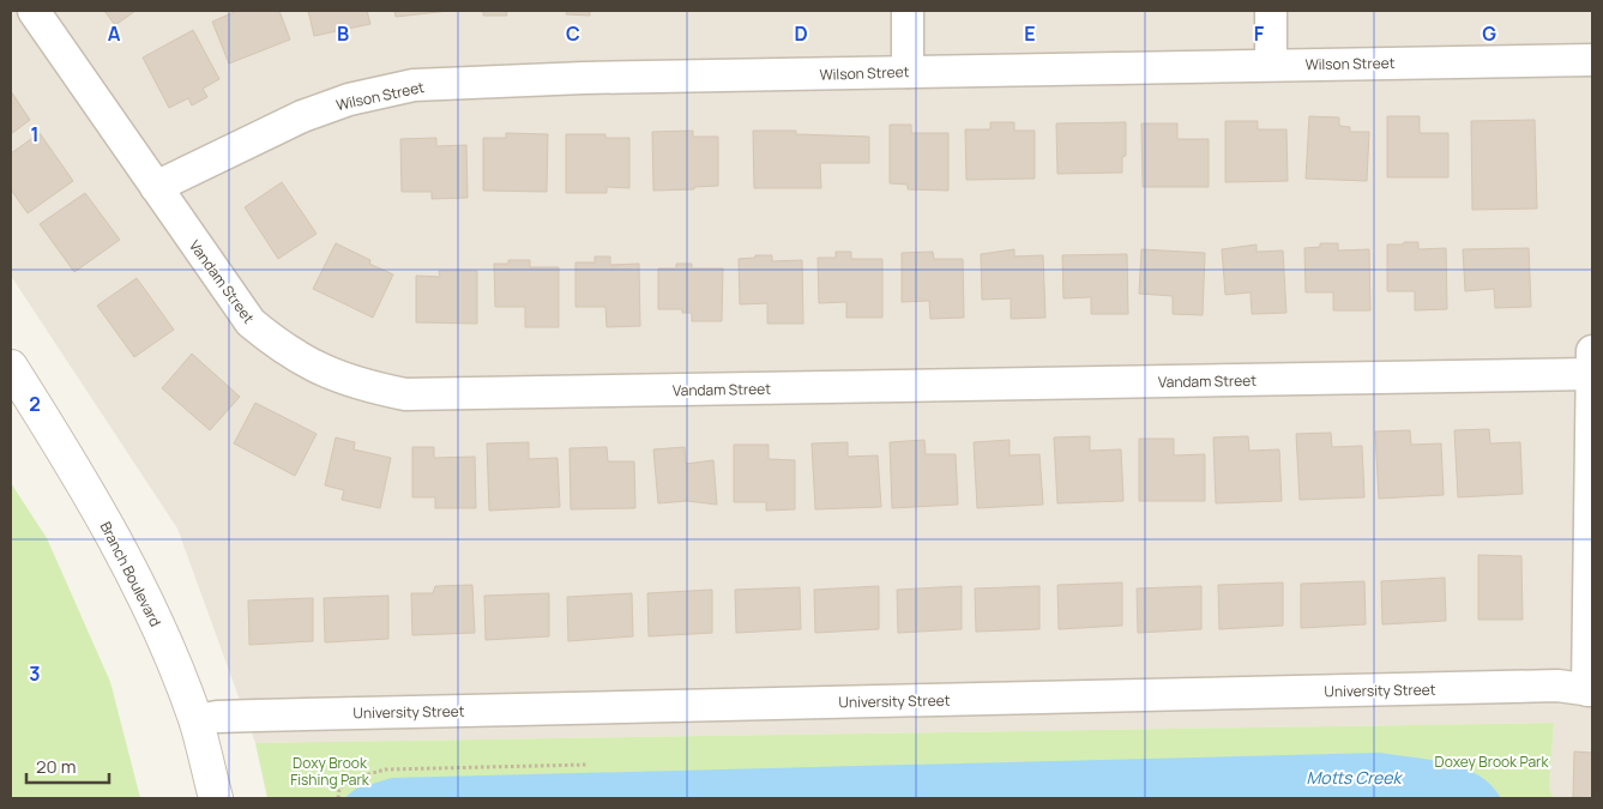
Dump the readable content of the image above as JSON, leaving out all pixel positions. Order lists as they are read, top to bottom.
{
  "streets": {
    "street": [
      "Wilson Street",
      "Vandam Street",
      "Branch Boulevard",
      "University Street"
    ]
  },
  "crossings": [
    ["Wilson Street", "Vandam Street"],
    ["Branch Boulevard", "University Street"]
  ],
  "water": ["Motts Creek"],
  "parks": ["Doxey Brook Park", "Doxy Brook Fishing Park"],
  "scale_bar": "20 m",
  "grid": {
    "columns": [
      "A",
      "B",
      "C",
      "D",
      "E",
      "F",
      "G"
    ],
    "rows": ["1", "2", "3"]
  }
}
